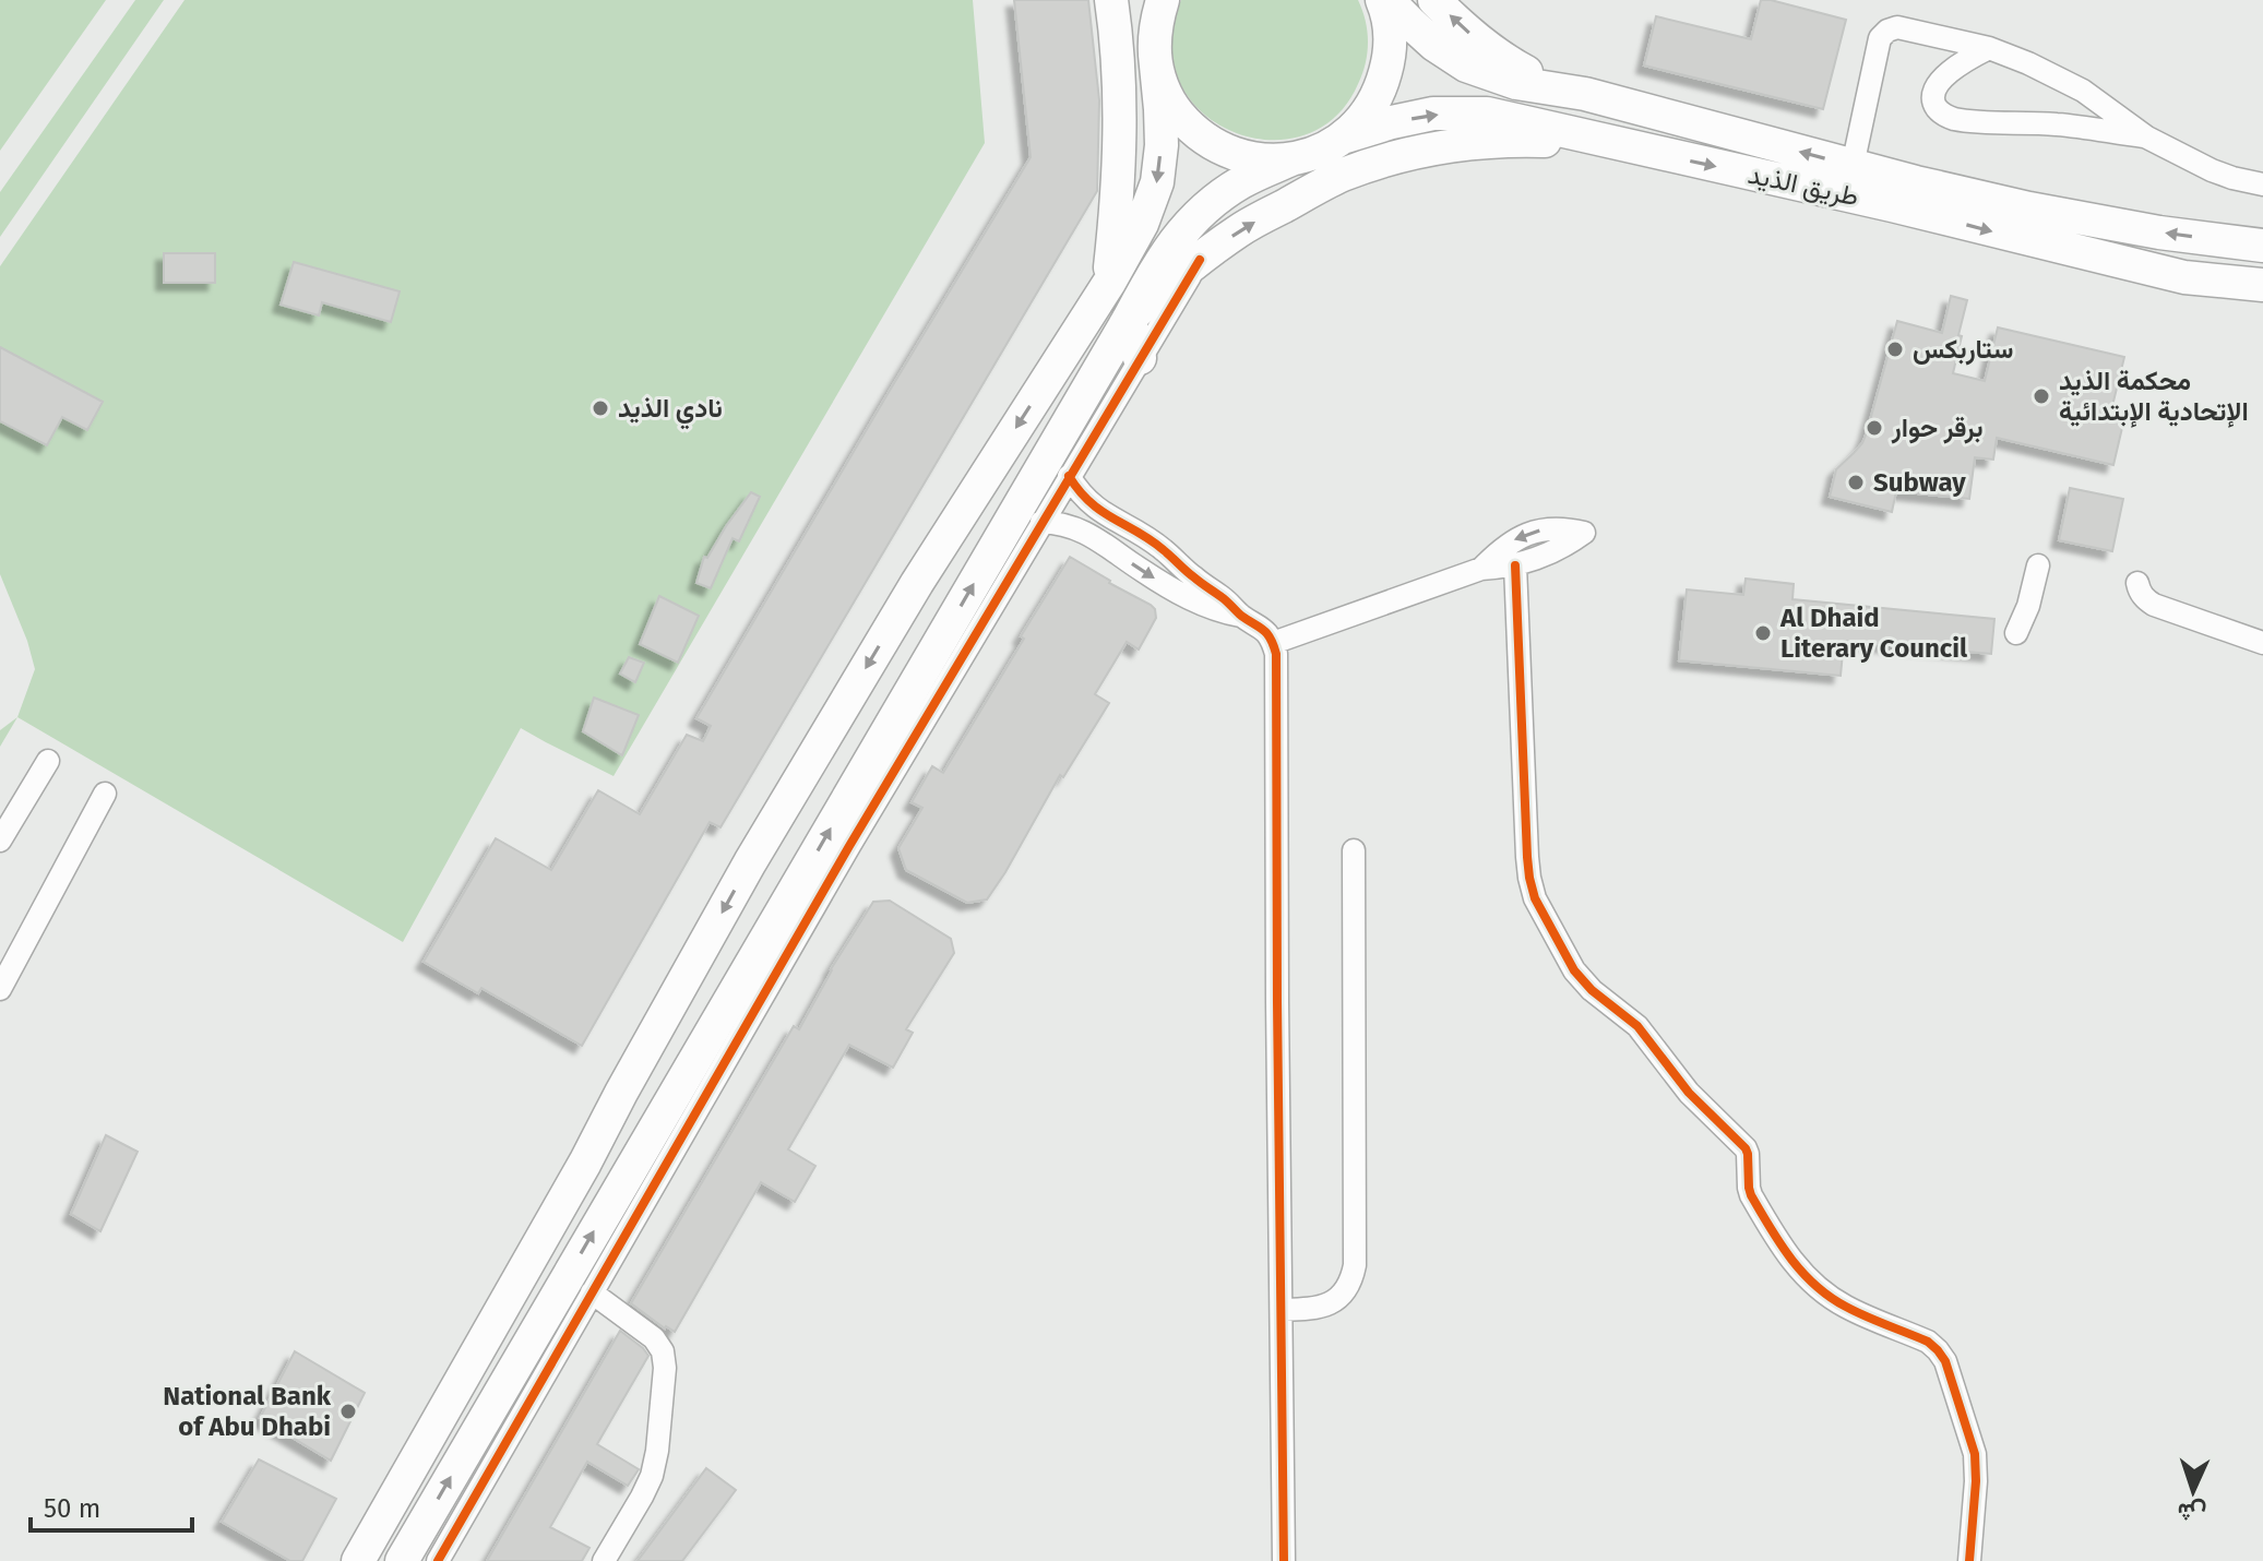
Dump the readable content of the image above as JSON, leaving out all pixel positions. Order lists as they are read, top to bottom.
{
  "streets": {
    "highway": ["طريق الذيد"]
  },
  "places": [
    "ستاربكس",
    "محكمة الذيد الإتحادية الإبتدائية",
    "نادي الذيد",
    "برقر حوار",
    "Subway",
    "Al Dhaid Literary Council",
    "National Bank of Abu Dhabi"
  ],
  "scale_bar": "50 m",
  "north": "bottom"
}
